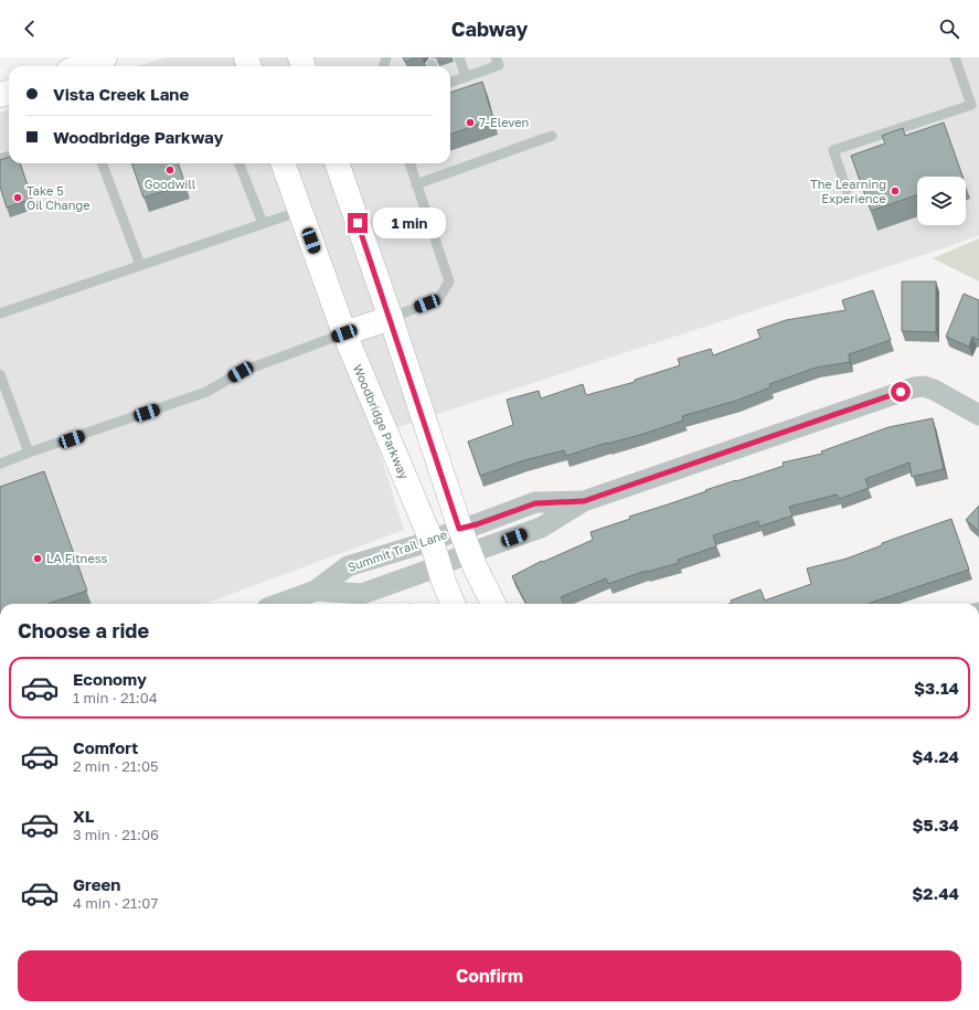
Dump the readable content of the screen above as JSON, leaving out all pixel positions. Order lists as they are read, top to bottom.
{
  "streets": {
    "main road": ["Woodbridge Parkway"],
    "street": ["Summit Trail Lane"]
  },
  "crossings": [
    ["Woodbridge Parkway", "Summit Trail Lane"]
  ],
  "places": [
    "7-Eleven",
    "Goodwill",
    "The Learning Experience",
    "Take 5 Oil Change",
    "LA Fitness"
  ],
  "page": {
    "header": "Cabway",
    "banner": ["Vista Creek Lane", "Woodbridge Parkway"],
    "bubble": "1 min",
    "heading": "Choose a ride",
    "list": [
      {
        "name": "Economy",
        "note": "1 min · 21:04",
        "value": "$3.14"
      },
      {
        "name": "Comfort",
        "note": "2 min · 21:05",
        "value": "$4.24"
      },
      {
        "name": "XL",
        "note": "3 min · 21:06",
        "value": "$5.34"
      },
      {
        "name": "Green",
        "note": "4 min · 21:07",
        "value": "$2.44"
      }
    ],
    "buttons": "Confirm"
  }
}
